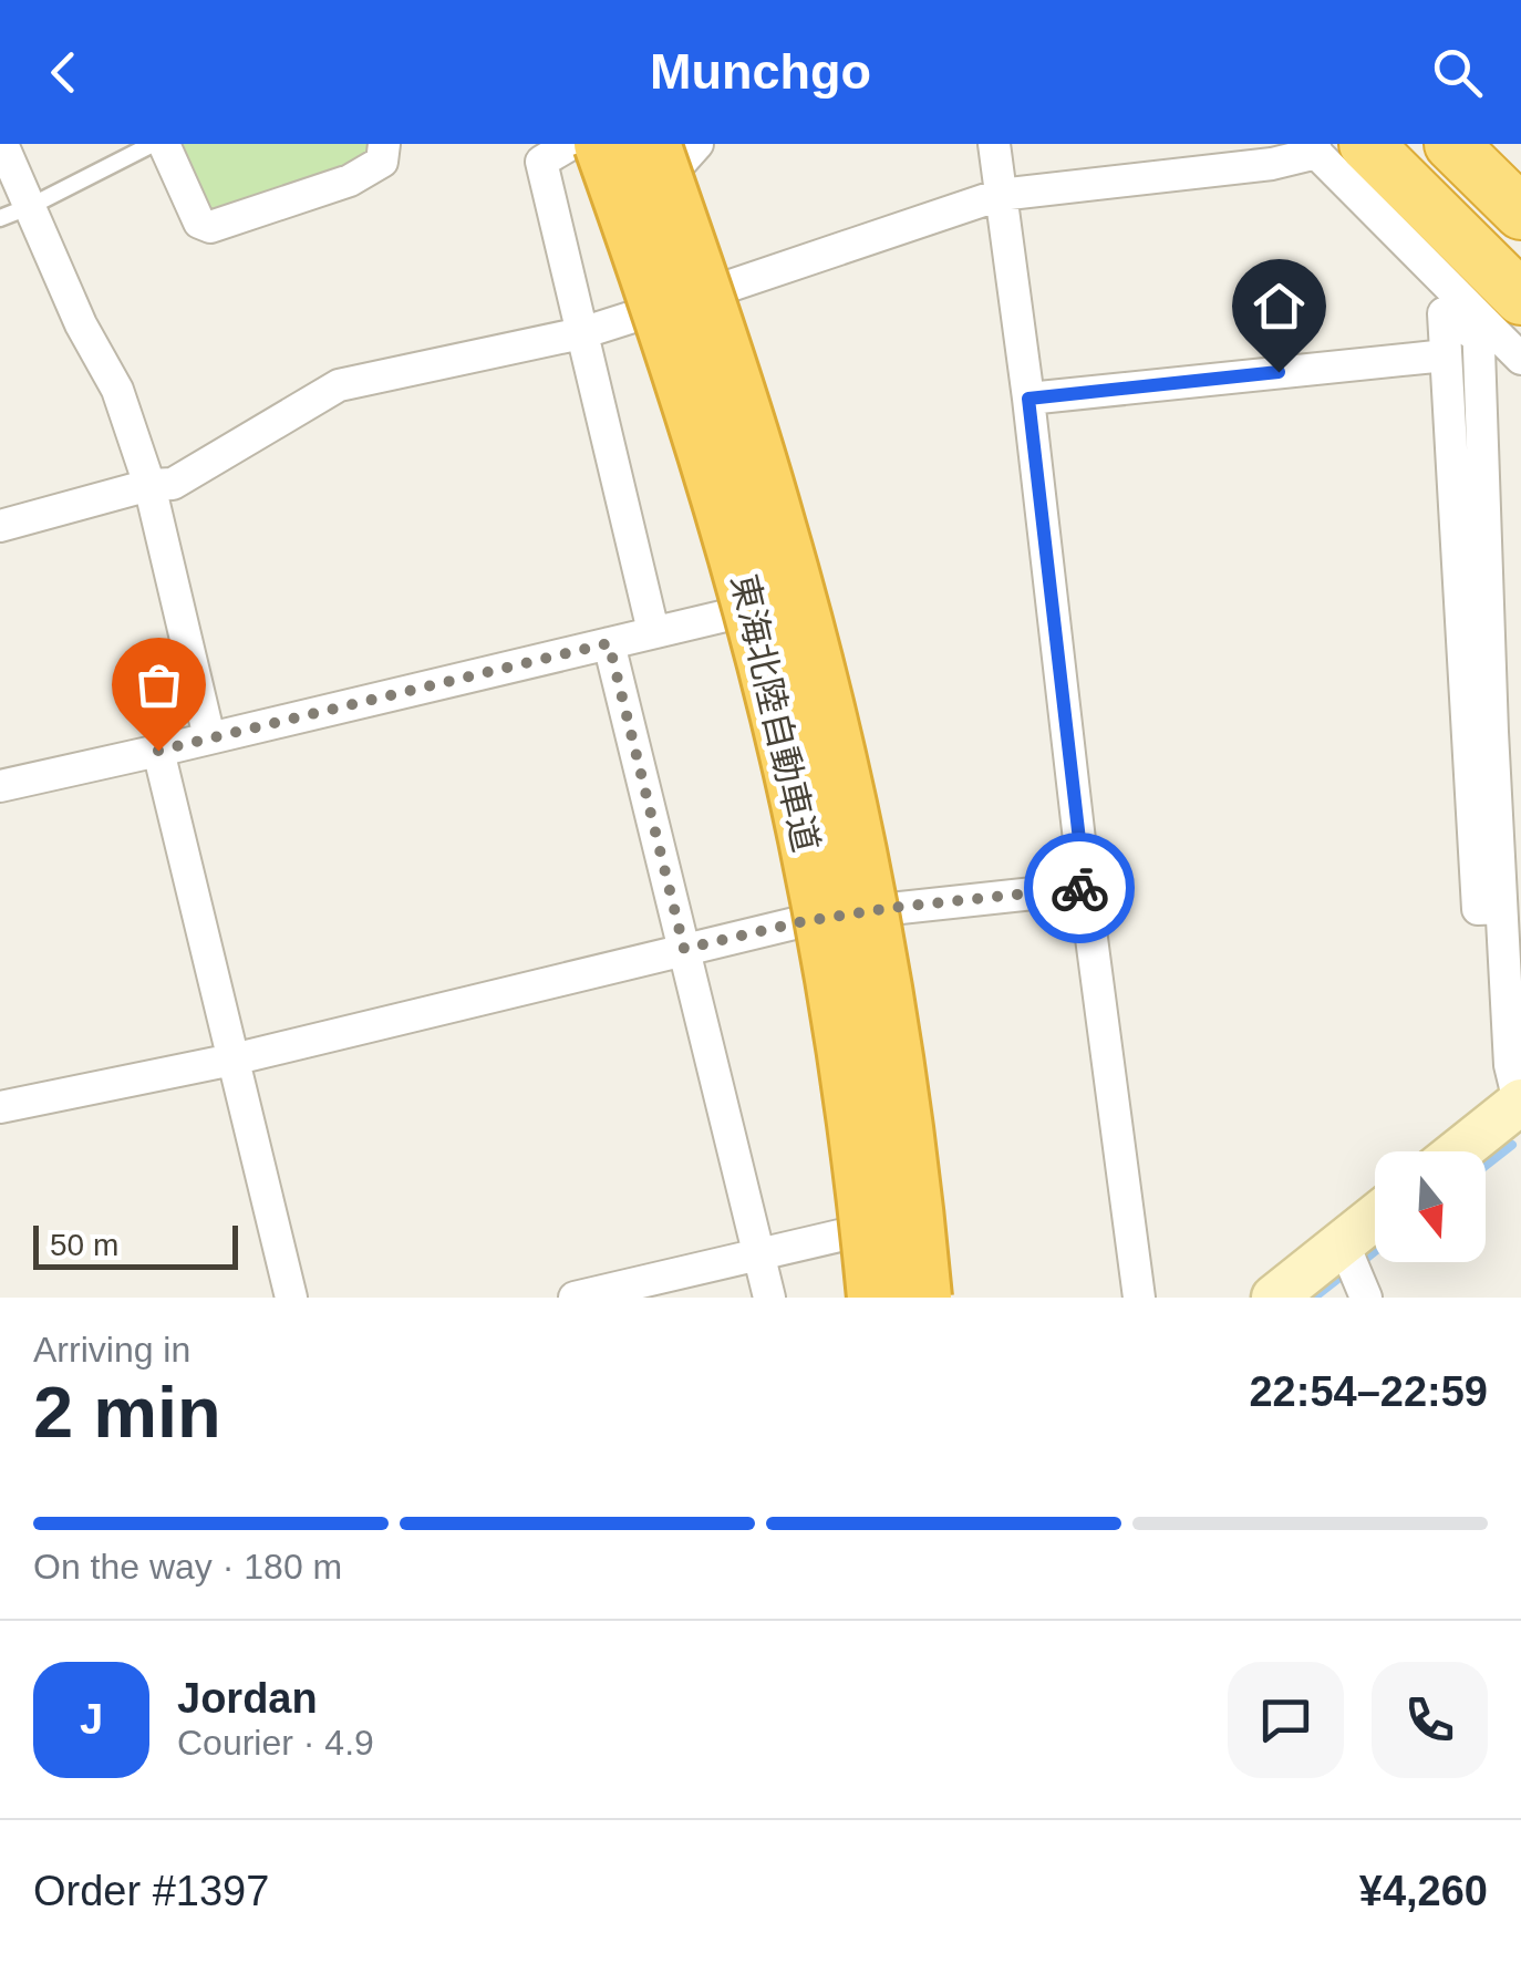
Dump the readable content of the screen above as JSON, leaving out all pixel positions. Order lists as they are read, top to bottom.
{
  "streets": {
    "highway": ["東海北陸自動車道"]
  },
  "scale_bar": "50 m",
  "north": "bottom",
  "page": {
    "header": "Munchgo",
    "scale": "50 m",
    "heading": ["2 min", "Arriving in", "22:54–22:59"],
    "panel": [
      "Jordan",
      "Courier · 4.9",
      "Order #1397",
      "¥4,260"
    ],
    "bar": "On the way · 180 m",
    "round": "J"
  }
}
